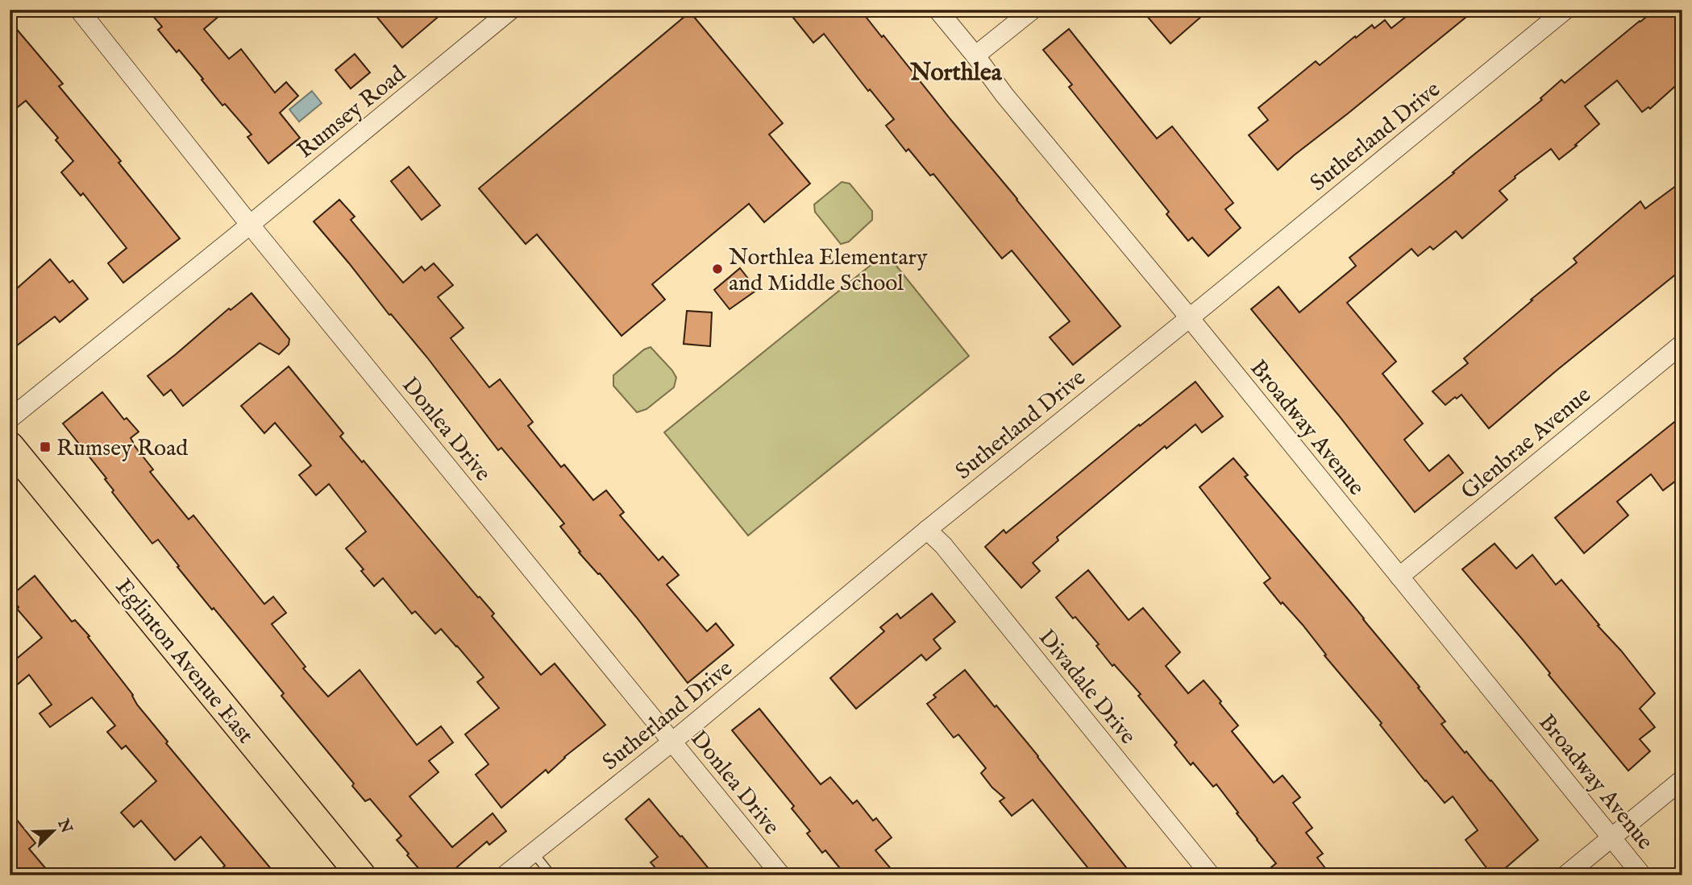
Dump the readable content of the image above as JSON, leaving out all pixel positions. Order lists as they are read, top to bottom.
{
  "streets": {
    "main road": ["Eglinton Avenue East"],
    "street": [
      "Rumsey Road",
      "Sutherland Drive",
      "Broadway Avenue",
      "Donlea Drive",
      "Glenbrae Avenue",
      "Divadale Drive"
    ]
  },
  "crossings": [
    ["Rumsey Road", "Donlea Drive"],
    ["Sutherland Drive", "Broadway Avenue"],
    ["Sutherland Drive", "Donlea Drive"],
    ["Sutherland Drive", "Divadale Drive"],
    ["Broadway Avenue", "Glenbrae Avenue"]
  ],
  "districts": ["Northlea"],
  "places": {
    "other": ["Northlea Elementary and Middle School"],
    "transit": ["Rumsey Road"]
  },
  "north": "top right"
}
